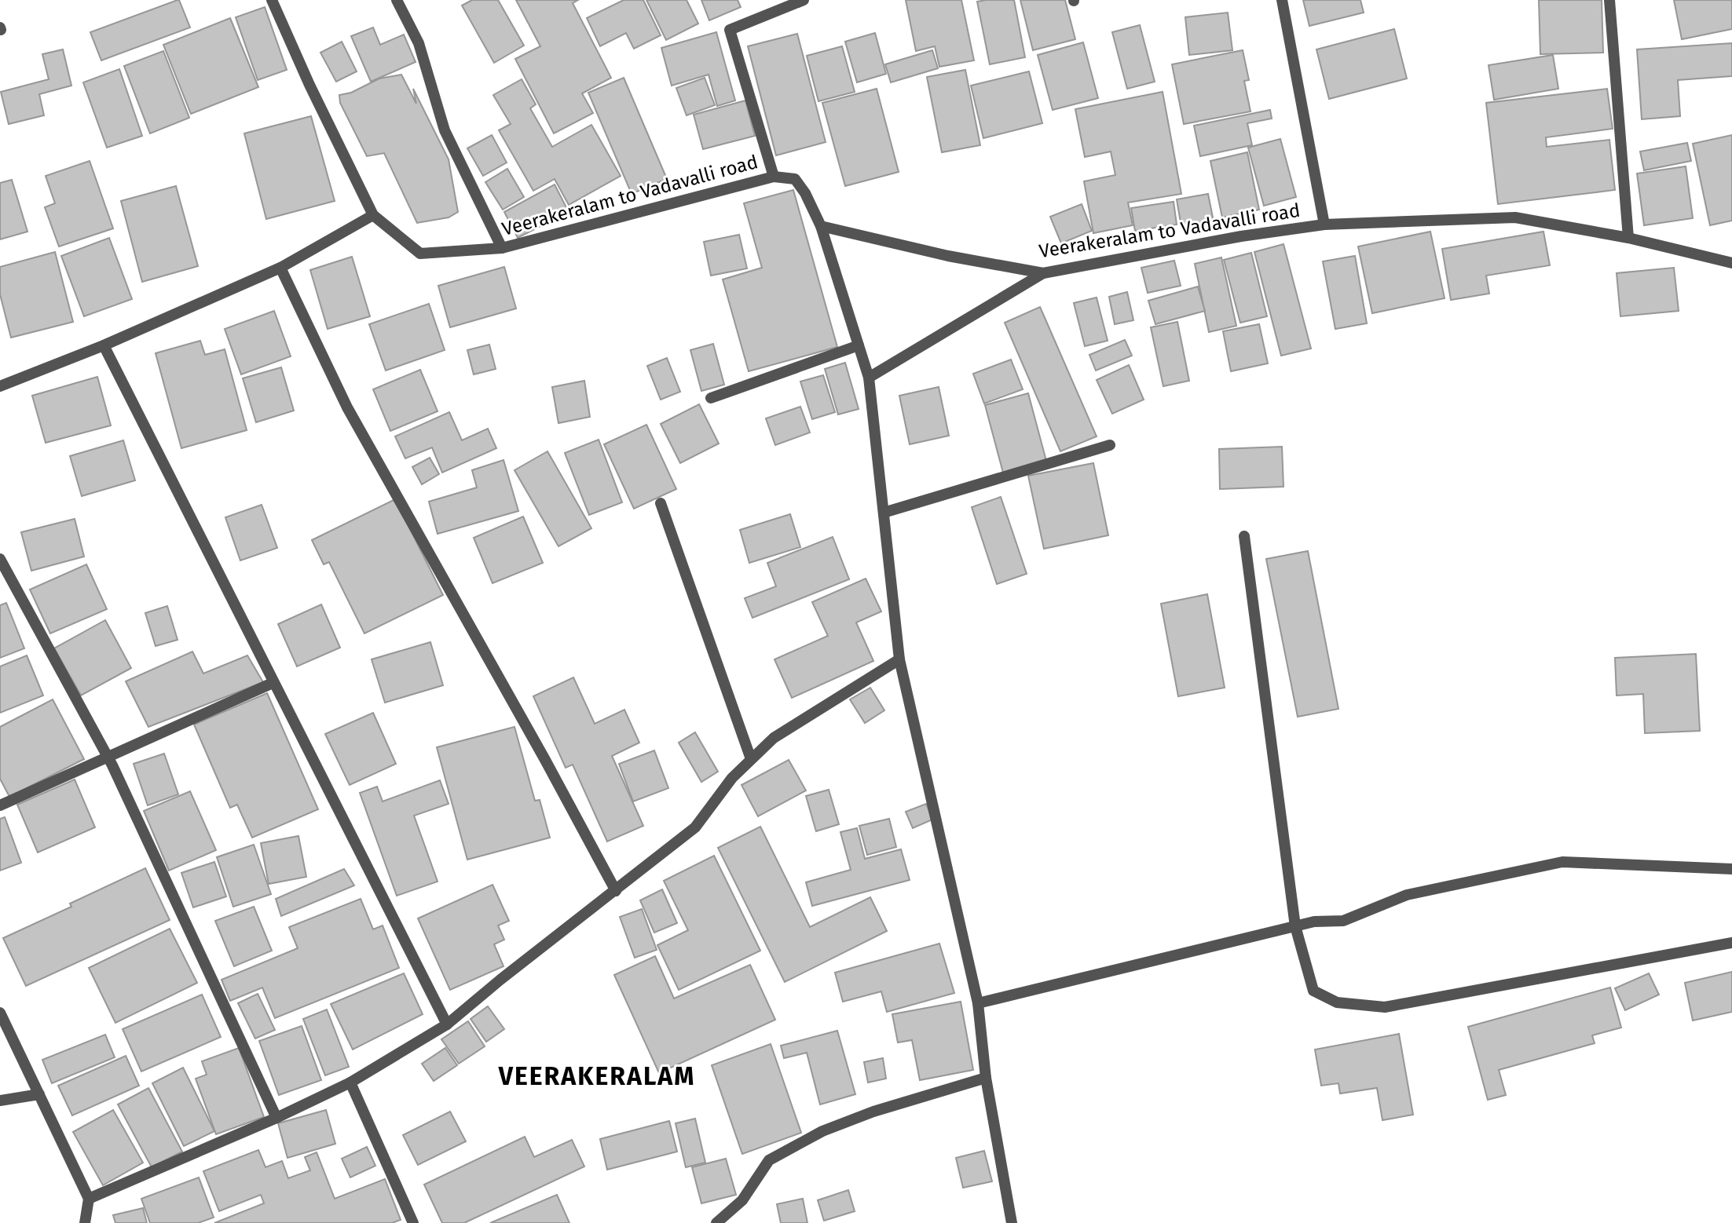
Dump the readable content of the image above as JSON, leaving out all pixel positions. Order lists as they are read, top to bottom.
{
  "streets": {
    "street": ["Veerakeralam to Vadavalli road"]
  },
  "districts": ["VEERAKERALAM"]
}
